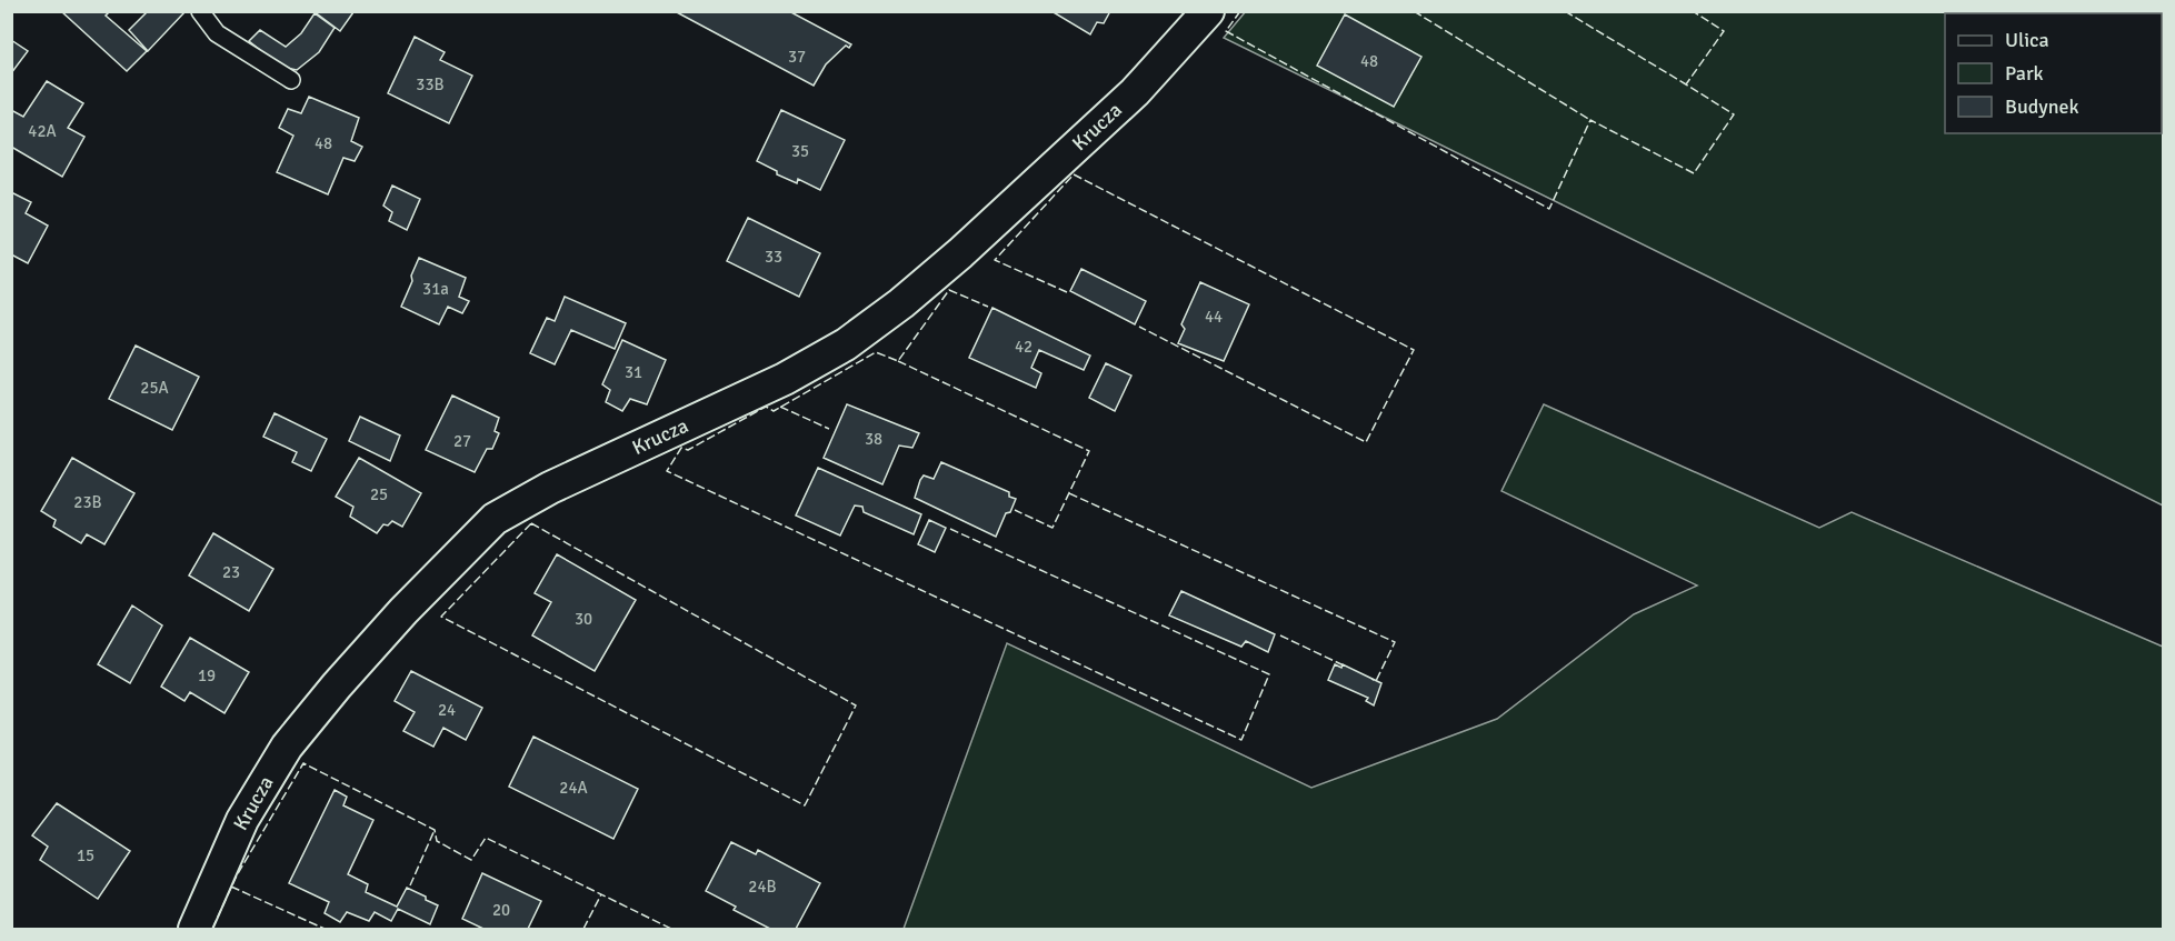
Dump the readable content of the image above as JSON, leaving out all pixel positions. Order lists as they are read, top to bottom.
{
  "streets": {
    "street": ["Krucza"]
  },
  "house_numbers": [
    "37",
    "48",
    "33B",
    "42A",
    "48",
    "35",
    "33",
    "31a",
    "44",
    "42",
    "31",
    "25A",
    "38",
    "27",
    "25",
    "23B",
    "23",
    "30",
    "19",
    "24",
    "24A",
    "15",
    "24B",
    "20"
  ],
  "legend": ["Ulica", "Park", "Budynek"]
}
